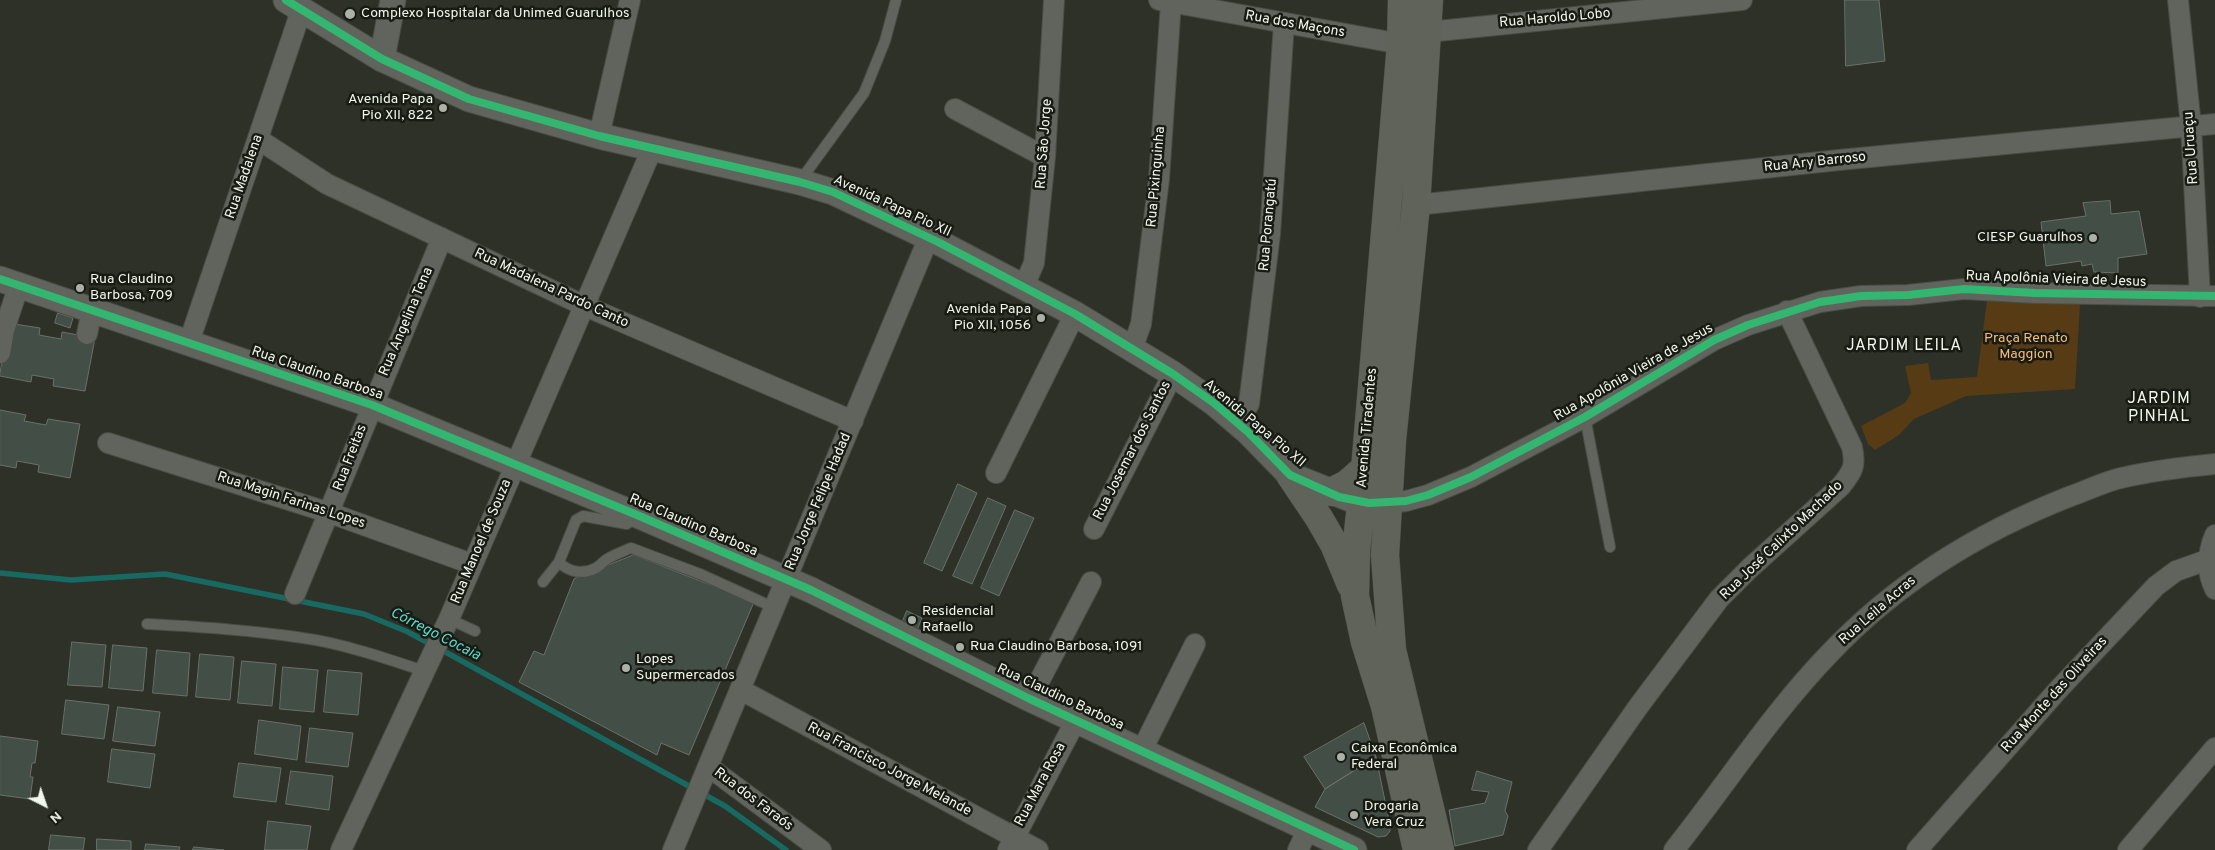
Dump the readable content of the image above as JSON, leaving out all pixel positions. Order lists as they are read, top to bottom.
{
  "streets": {
    "main road": ["Avenida Tiradentes"],
    "street": [
      "Rua Haroldo Lobo",
      "Rua dos Maçons",
      "Rua São Jorge",
      "Rua Uruaçu",
      "Rua Ary Barroso",
      "Rua Madalena",
      "Rua Pixinguinha",
      "Avenida Papa Pio XII",
      "Rua Porangatú",
      "Rua Apolônia Vieira de Jesus",
      "Rua Madalena Pardo Canto",
      "Rua Angelina Tena",
      "Rua Claudino Barbosa",
      "Rua Josemar dos Santos",
      "Rua Freitas",
      "Rua Magin Farinas Lopes",
      "Rua Jorge Felipe Hadad",
      "Rua José Calixto Machado",
      "Rua Manoel de Souza",
      "Rua Leila Acras",
      "Rua Monte das Oliveiras",
      "Rua Francisco Jorge Melande",
      "Rua Mara Rosa",
      "Rua dos Faraós"
    ]
  },
  "crossings": [
    ["Rua Haroldo Lobo", "Avenida Tiradentes"],
    ["Rua dos Maçons", "Rua Pixinguinha"],
    ["Rua dos Maçons", "Rua Porangatú"],
    ["Rua dos Maçons", "Avenida Tiradentes"],
    ["Rua São Jorge", "Avenida Papa Pio XII"],
    ["Rua Uruaçu", "Rua Ary Barroso"],
    ["Rua Uruaçu", "Rua Apolônia Vieira de Jesus"],
    ["Rua Ary Barroso", "Avenida Tiradentes"],
    ["Rua Madalena", "Avenida Papa Pio XII"],
    ["Rua Madalena", "Rua Madalena Pardo Canto"],
    ["Rua Madalena", "Rua Claudino Barbosa"],
    ["Rua Pixinguinha", "Avenida Papa Pio XII"],
    ["Avenida Papa Pio XII", "Rua Porangatú"],
    ["Avenida Papa Pio XII", "Rua Apolônia Vieira de Jesus"],
    ["Avenida Papa Pio XII", "Avenida Tiradentes"],
    ["Avenida Papa Pio XII", "Rua Josemar dos Santos"],
    ["Avenida Papa Pio XII", "Rua Jorge Felipe Hadad"],
    ["Avenida Papa Pio XII", "Rua Manoel de Souza"],
    ["Rua Apolônia Vieira de Jesus", "Avenida Tiradentes"],
    ["Rua Apolônia Vieira de Jesus", "Rua José Calixto Machado"],
    ["Rua Madalena Pardo Canto", "Rua Angelina Tena"],
    ["Rua Madalena Pardo Canto", "Rua Jorge Felipe Hadad"],
    ["Rua Madalena Pardo Canto", "Rua Manoel de Souza"],
    ["Rua Angelina Tena", "Rua Claudino Barbosa"],
    ["Rua Angelina Tena", "Rua Freitas"],
    ["Rua Claudino Barbosa", "Rua Freitas"],
    ["Rua Claudino Barbosa", "Rua Jorge Felipe Hadad"],
    ["Rua Claudino Barbosa", "Rua Manoel de Souza"],
    ["Rua Claudino Barbosa", "Rua Mara Rosa"],
    ["Rua Freitas", "Rua Magin Farinas Lopes"],
    ["Rua Magin Farinas Lopes", "Rua Manoel de Souza"],
    ["Rua Jorge Felipe Hadad", "Rua Francisco Jorge Melande"],
    ["Rua Jorge Felipe Hadad", "Rua dos Faraós"],
    ["Rua Francisco Jorge Melande", "Rua Mara Rosa"]
  ],
  "districts": ["JARDIM LEILA", "JARDIM PINHAL"],
  "water": ["Córrego Cocaia"],
  "parks": ["Praça Renato Maggion"],
  "places": [
    "Complexo Hospitalar da Unimed Guarulhos",
    "Avenida Papa Pio XII, 822",
    "CIESP Guarulhos",
    "Rua Claudino Barbosa, 709",
    "Avenida Papa Pio XII, 1056",
    "Residencial Rafaello",
    "Rua Claudino Barbosa, 1091",
    "Lopes Supermercados",
    "Caixa Econômica Federal",
    "Drogaria Vera Cruz"
  ],
  "north": "bottom right"
}
